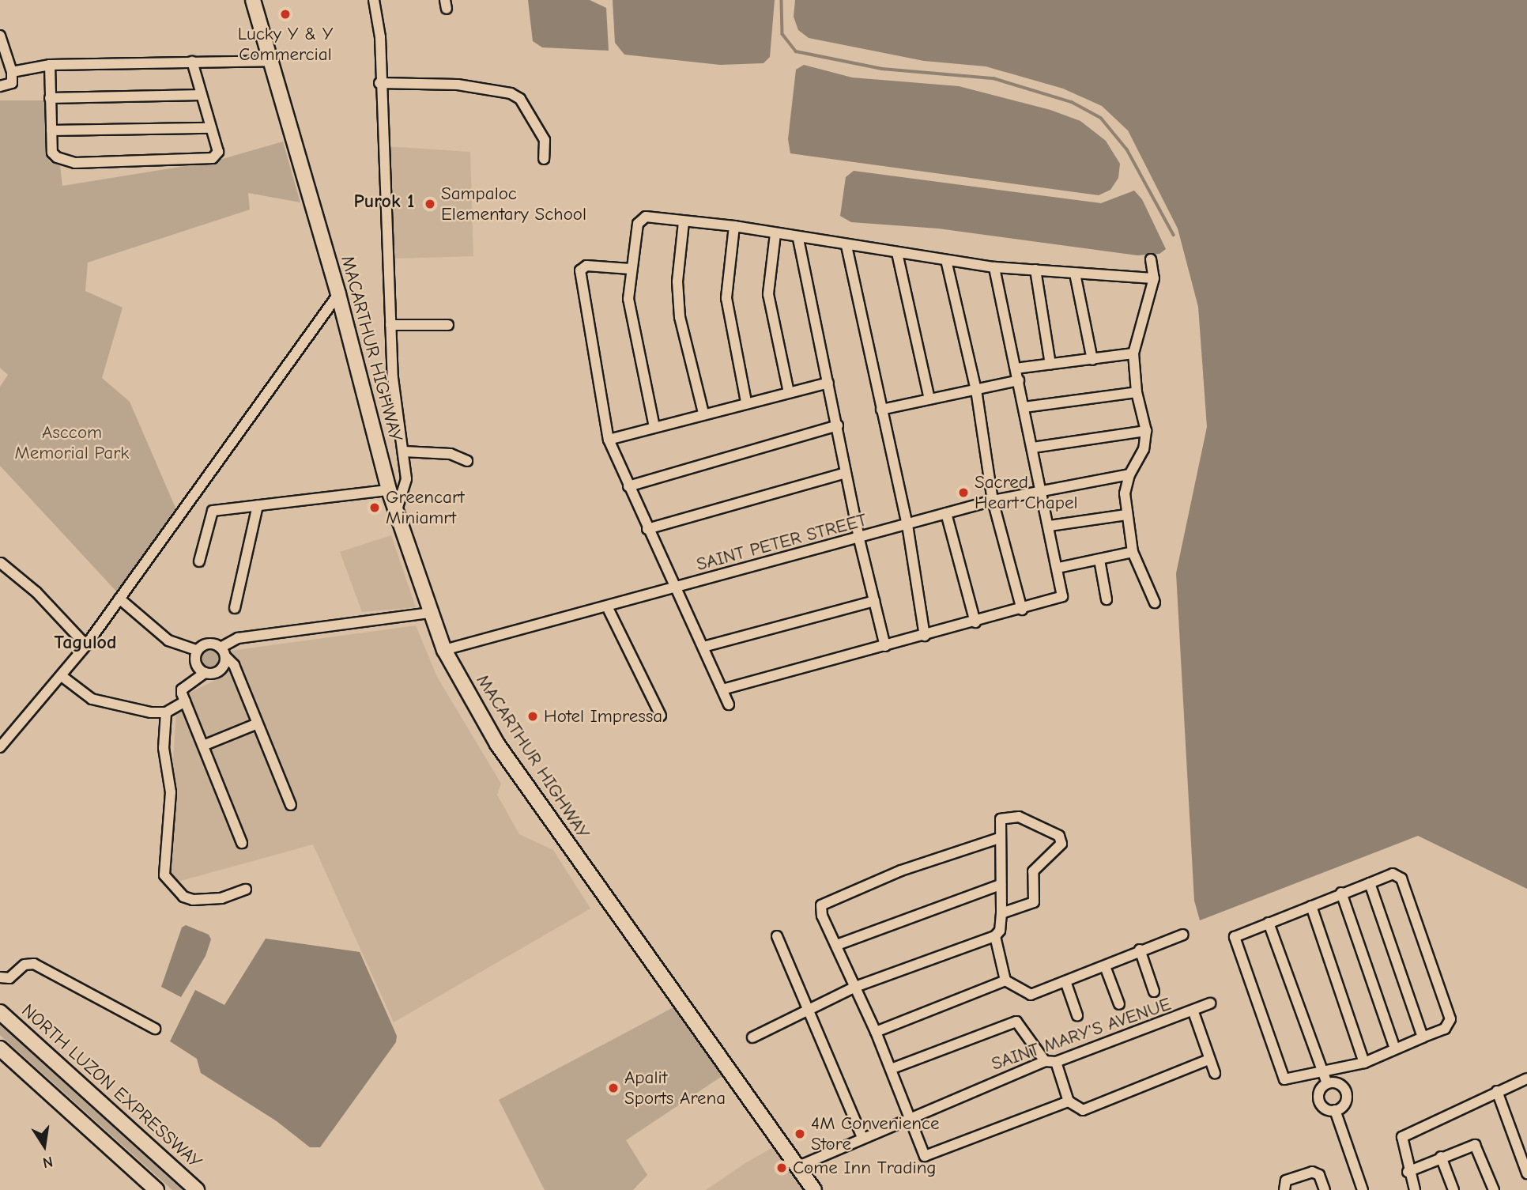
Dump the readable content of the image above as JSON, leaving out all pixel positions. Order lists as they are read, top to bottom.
{
  "streets": {
    "highway": ["MACARTHUR HIGHWAY", "NORTH LUZON EXPRESSWAY"],
    "street": ["SAINT PETER STREET", "SAINT MARY'S AVENUE"]
  },
  "crossings": [
    ["MACARTHUR HIGHWAY", "SAINT PETER STREET"],
    ["MACARTHUR HIGHWAY", "SAINT MARY'S AVENUE"]
  ],
  "districts": ["Purok 1", "Tagulod"],
  "parks": ["Asccom Memorial Park"],
  "places": [
    "Lucky Y & Y Commercial",
    "Sampaloc Elementary School",
    "Sacred Heart Chapel",
    "Greencart Miniamrt",
    "Hotel Impressa",
    "Apalit Sports Arena",
    "4M Convenience Store",
    "Come Inn Trading"
  ],
  "north": "bottom"
}
